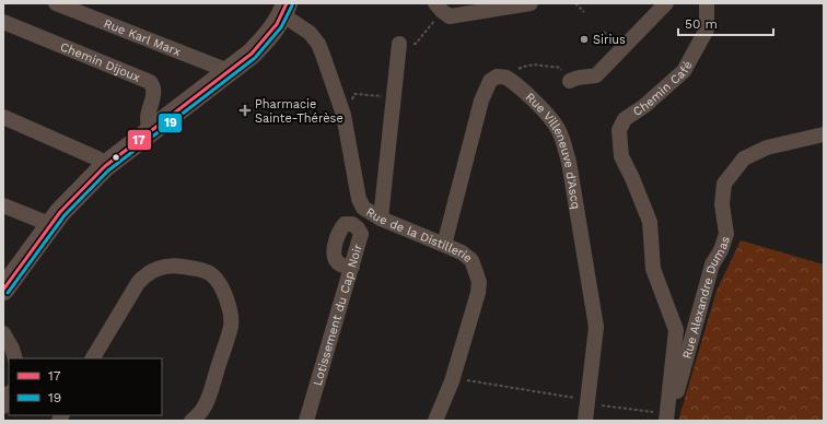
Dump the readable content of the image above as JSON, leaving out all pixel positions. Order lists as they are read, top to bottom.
{
  "streets": {
    "street": [
      "Rue Karl Marx",
      "Chemin Dijoux",
      "Chemin Café",
      "Rue Villeneuve d'Ascq",
      "Rue de la Distillerie",
      "Rue Alexandre Dumas",
      "Lotissement du Cap Noir"
    ]
  },
  "crossings": [
    ["Chemin Café", "Rue Alexandre Dumas"]
  ],
  "places": {
    "other": ["Sirius"],
    "health": ["Pharmacie Sainte-Thérèse"]
  },
  "lines": ["transit line 17", "transit line 19"],
  "legend": ["17", "19"],
  "scale_bar": "50 m"
}
